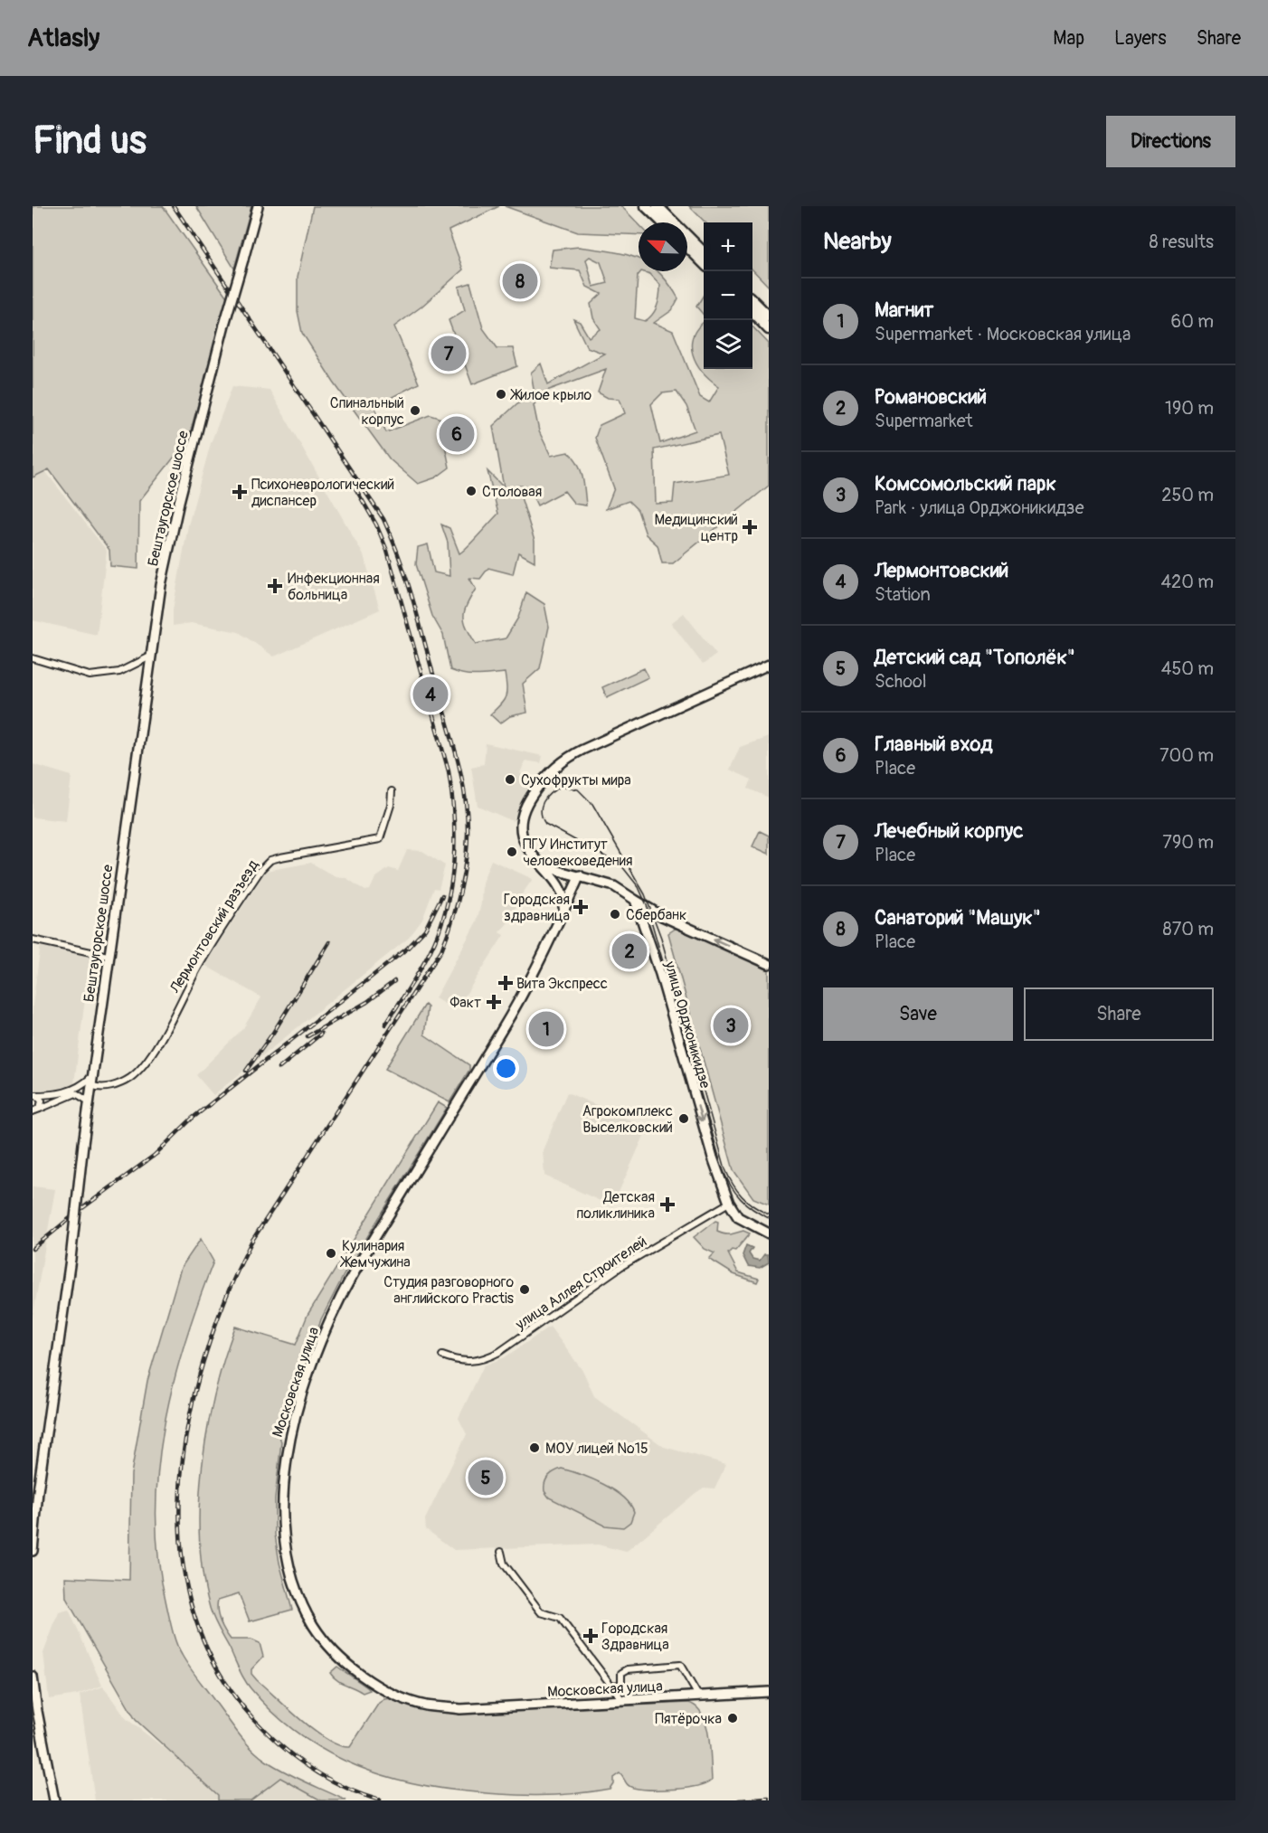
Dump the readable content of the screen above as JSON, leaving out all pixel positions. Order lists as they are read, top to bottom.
{
  "streets": {
    "street": [
      "Бештаугорское шоссе",
      "Лермонтовский разъезд",
      "улица Орджоникидзе",
      "улица Аллея Строителей",
      "Московская улица"
    ]
  },
  "crossings": [
    ["Бештаугорское шоссе", "Лермонтовский разъезд"],
    ["улица Орджоникидзе", "улица Аллея Строителей"]
  ],
  "one_way": ["улица Орджоникидзе"],
  "places": {
    "other": [
      "Жилое крыло",
      "Спинальный корпус",
      "Столовая",
      "Сухофрукты мира",
      "ПГУ Институт человековедения",
      "Сбербанк",
      "Агрокомплекс Выселковский",
      "Кулинария Жемчужина",
      "Студия разговорного английского Practis",
      "МОУ лицей №15",
      "Пятёрочка"
    ],
    "health": [
      "Психоневрологический диспансер",
      "Медицинский центр",
      "Инфекционная больница",
      "Городская здравница",
      "Вита Экспресс",
      "Факт",
      "Детская поликлиника",
      "Городская Здравница"
    ]
  },
  "north": "top left",
  "page": {
    "header": "Atlasly",
    "nav": ["Map", "Layers", "Share"],
    "buttons": [
      "Directions",
      ["Save", "Share"]
    ],
    "title": "Find us",
    "heading": ["Nearby", "8 results"],
    "map_buttons": ["+", "−"],
    "pins": [
      "8",
      "7",
      "6",
      "4",
      "2",
      "3",
      "1",
      "5"
    ],
    "list": [
      {
        "mark": "1",
        "name": "Магнит",
        "note": "Supermarket · Московская улица",
        "value": "60 m"
      },
      {
        "mark": "2",
        "name": "Романовский",
        "note": "Supermarket",
        "value": "190 m"
      },
      {
        "mark": "3",
        "name": "Комсомольский парк",
        "note": "Park · улица Орджоникидзе",
        "value": "250 m"
      },
      {
        "mark": "4",
        "name": "Лермонтовский",
        "note": "Station",
        "value": "420 m"
      },
      {
        "mark": "5",
        "name": "Детский сад \"Тополёк\"",
        "note": "School",
        "value": "450 m"
      },
      {
        "mark": "6",
        "name": "Главный вход",
        "note": "Place",
        "value": "700 m"
      },
      {
        "mark": "7",
        "name": "Лечебный корпус",
        "note": "Place",
        "value": "790 m"
      },
      {
        "mark": "8",
        "name": "Санаторий \"Машук\"",
        "note": "Place",
        "value": "870 m"
      }
    ]
  }
}
